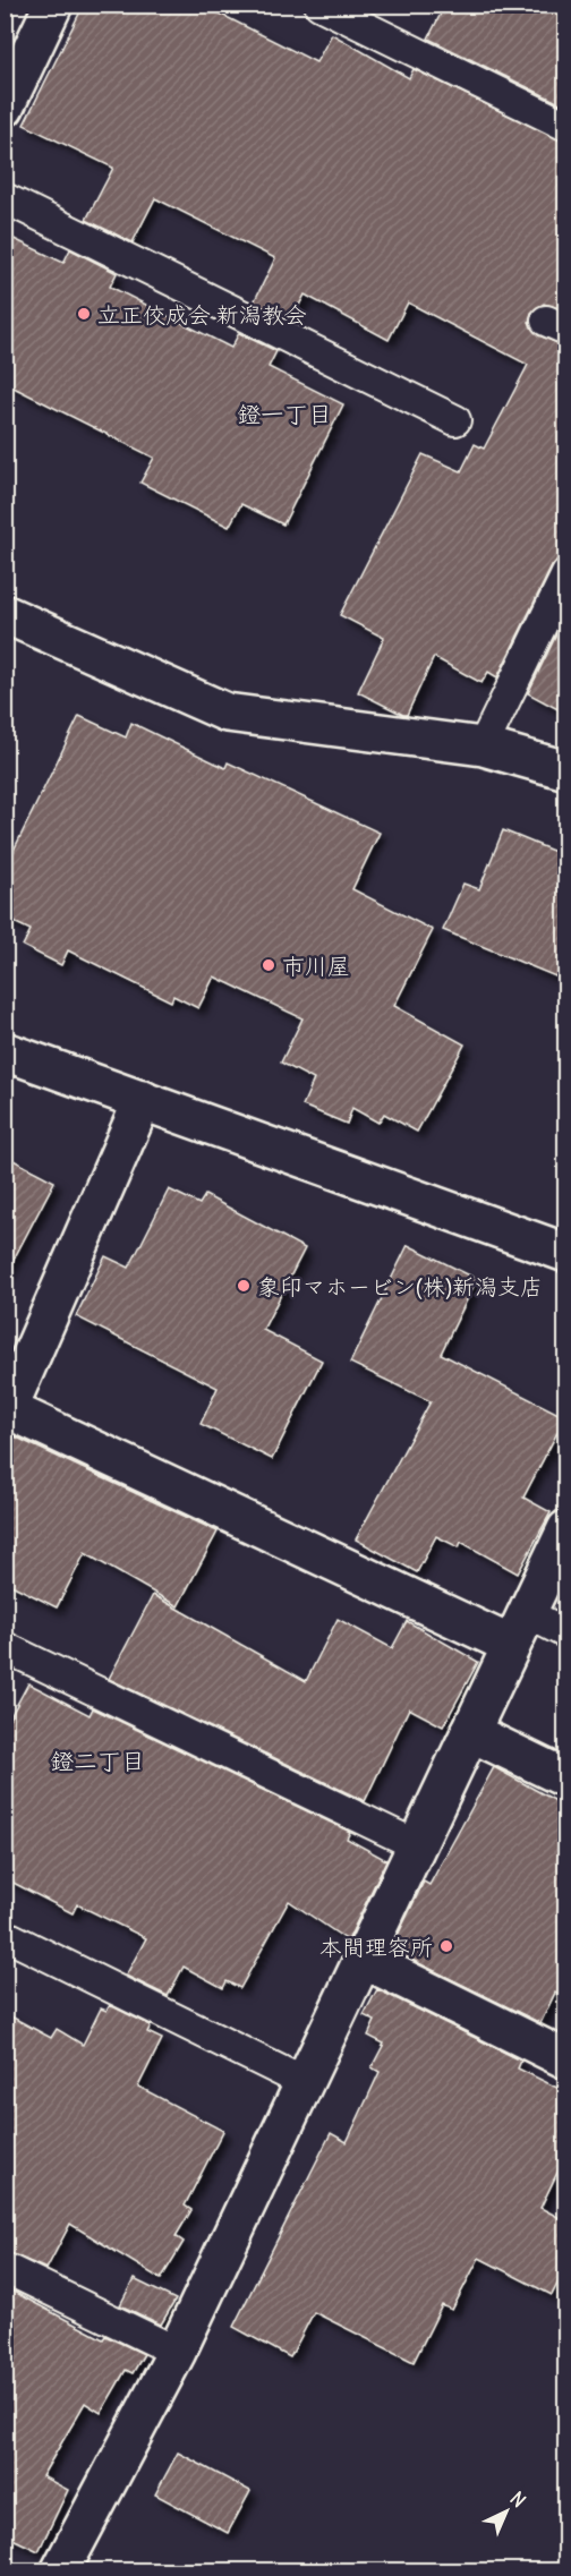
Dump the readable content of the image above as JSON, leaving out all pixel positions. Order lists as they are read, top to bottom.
{
  "districts": ["鐙一丁目", "鐙二丁目"],
  "places": [
    "立正佼成会 新潟教会",
    "市川屋",
    "象印マホービン(株)新潟支店",
    "本間理容所"
  ],
  "north": "top right"
}
